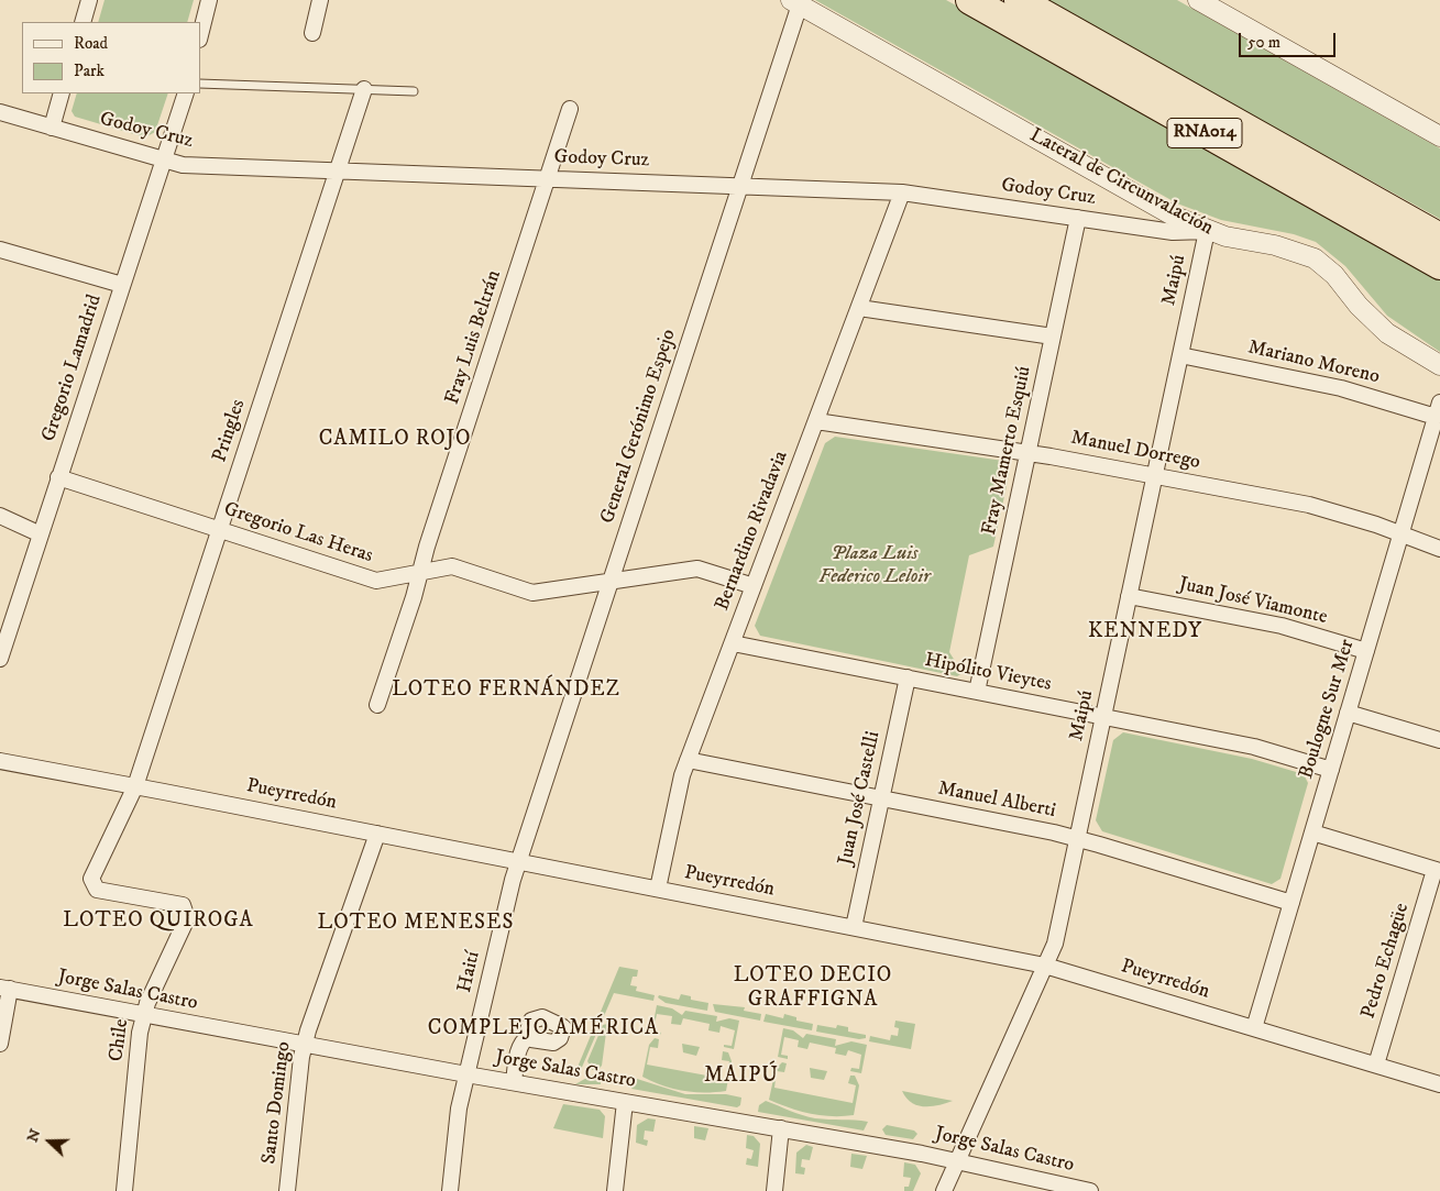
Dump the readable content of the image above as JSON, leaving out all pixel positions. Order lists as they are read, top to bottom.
{
  "streets": {
    "highway": ["RNA014"],
    "street": [
      "Godoy Cruz",
      "Lateral de Circunvalación",
      "Maipú",
      "Fray Luis Beltrán",
      "Mariano Moreno",
      "Gregorio Lamadrid",
      "General Gerónimo Espejo",
      "Pringles",
      "Fray Mamerto Esquiú",
      "Manuel Dorrego",
      "Bernardino Rivadavia",
      "Gregorio Las Heras",
      "Juan José Viamonte",
      "Hipólito Vieytes",
      "Boulogne Sur Mer",
      "Pueyrredón",
      "Juan José Castelli",
      "Manuel Alberti",
      "Pedro Echagüe",
      "Haití",
      "Jorge Salas Castro",
      "Chile",
      "Santo Domingo"
    ]
  },
  "crossings": [
    ["Godoy Cruz", "Lateral de Circunvalación"],
    ["Godoy Cruz", "Maipú"],
    ["Godoy Cruz", "Fray Luis Beltrán"],
    ["Godoy Cruz", "Gregorio Lamadrid"],
    ["Godoy Cruz", "General Gerónimo Espejo"],
    ["Godoy Cruz", "Pringles"],
    ["Godoy Cruz", "Fray Mamerto Esquiú"],
    ["Godoy Cruz", "Bernardino Rivadavia"],
    ["Lateral de Circunvalación", "Maipú"],
    ["Lateral de Circunvalación", "General Gerónimo Espejo"],
    ["Maipú", "Mariano Moreno"],
    ["Maipú", "Manuel Dorrego"],
    ["Maipú", "Juan José Viamonte"],
    ["Maipú", "Hipólito Vieytes"],
    ["Maipú", "Pueyrredón"],
    ["Maipú", "Manuel Alberti"],
    ["Maipú", "Jorge Salas Castro"],
    ["Fray Luis Beltrán", "Gregorio Las Heras"],
    ["Mariano Moreno", "Boulogne Sur Mer"],
    ["Gregorio Lamadrid", "Gregorio Las Heras"],
    ["General Gerónimo Espejo", "Gregorio Las Heras"],
    ["General Gerónimo Espejo", "Pueyrredón"],
    ["General Gerónimo Espejo", "Haití"],
    ["Pringles", "Gregorio Las Heras"],
    ["Pringles", "Pueyrredón"],
    ["Pringles", "Chile"],
    ["Fray Mamerto Esquiú", "Manuel Dorrego"],
    ["Fray Mamerto Esquiú", "Hipólito Vieytes"],
    ["Manuel Dorrego", "Bernardino Rivadavia"],
    ["Manuel Dorrego", "Boulogne Sur Mer"],
    ["Bernardino Rivadavia", "Gregorio Las Heras"],
    ["Bernardino Rivadavia", "Hipólito Vieytes"],
    ["Bernardino Rivadavia", "Pueyrredón"],
    ["Bernardino Rivadavia", "Manuel Alberti"],
    ["Juan José Viamonte", "Boulogne Sur Mer"],
    ["Hipólito Vieytes", "Boulogne Sur Mer"],
    ["Hipólito Vieytes", "Juan José Castelli"],
    ["Boulogne Sur Mer", "Pueyrredón"],
    ["Boulogne Sur Mer", "Manuel Alberti"],
    ["Pueyrredón", "Juan José Castelli"],
    ["Pueyrredón", "Pedro Echagüe"],
    ["Pueyrredón", "Haití"],
    ["Pueyrredón", "Chile"],
    ["Pueyrredón", "Santo Domingo"],
    ["Juan José Castelli", "Manuel Alberti"],
    ["Haití", "Jorge Salas Castro"],
    ["Jorge Salas Castro", "Chile"],
    ["Jorge Salas Castro", "Santo Domingo"]
  ],
  "districts": [
    "CAMILO ROJO",
    "KENNEDY",
    "LOTEO FERNÁNDEZ",
    "LOTEO QUIROGA",
    "LOTEO MENESES",
    "LOTEO DECIO GRAFFIGNA",
    "COMPLEJO AMÉRICA",
    "MAIPÚ"
  ],
  "parks": ["Plaza Luis Federico Leloir"],
  "legend": ["Road", "Park"],
  "scale_bar": "50 m",
  "north": "left"
}
